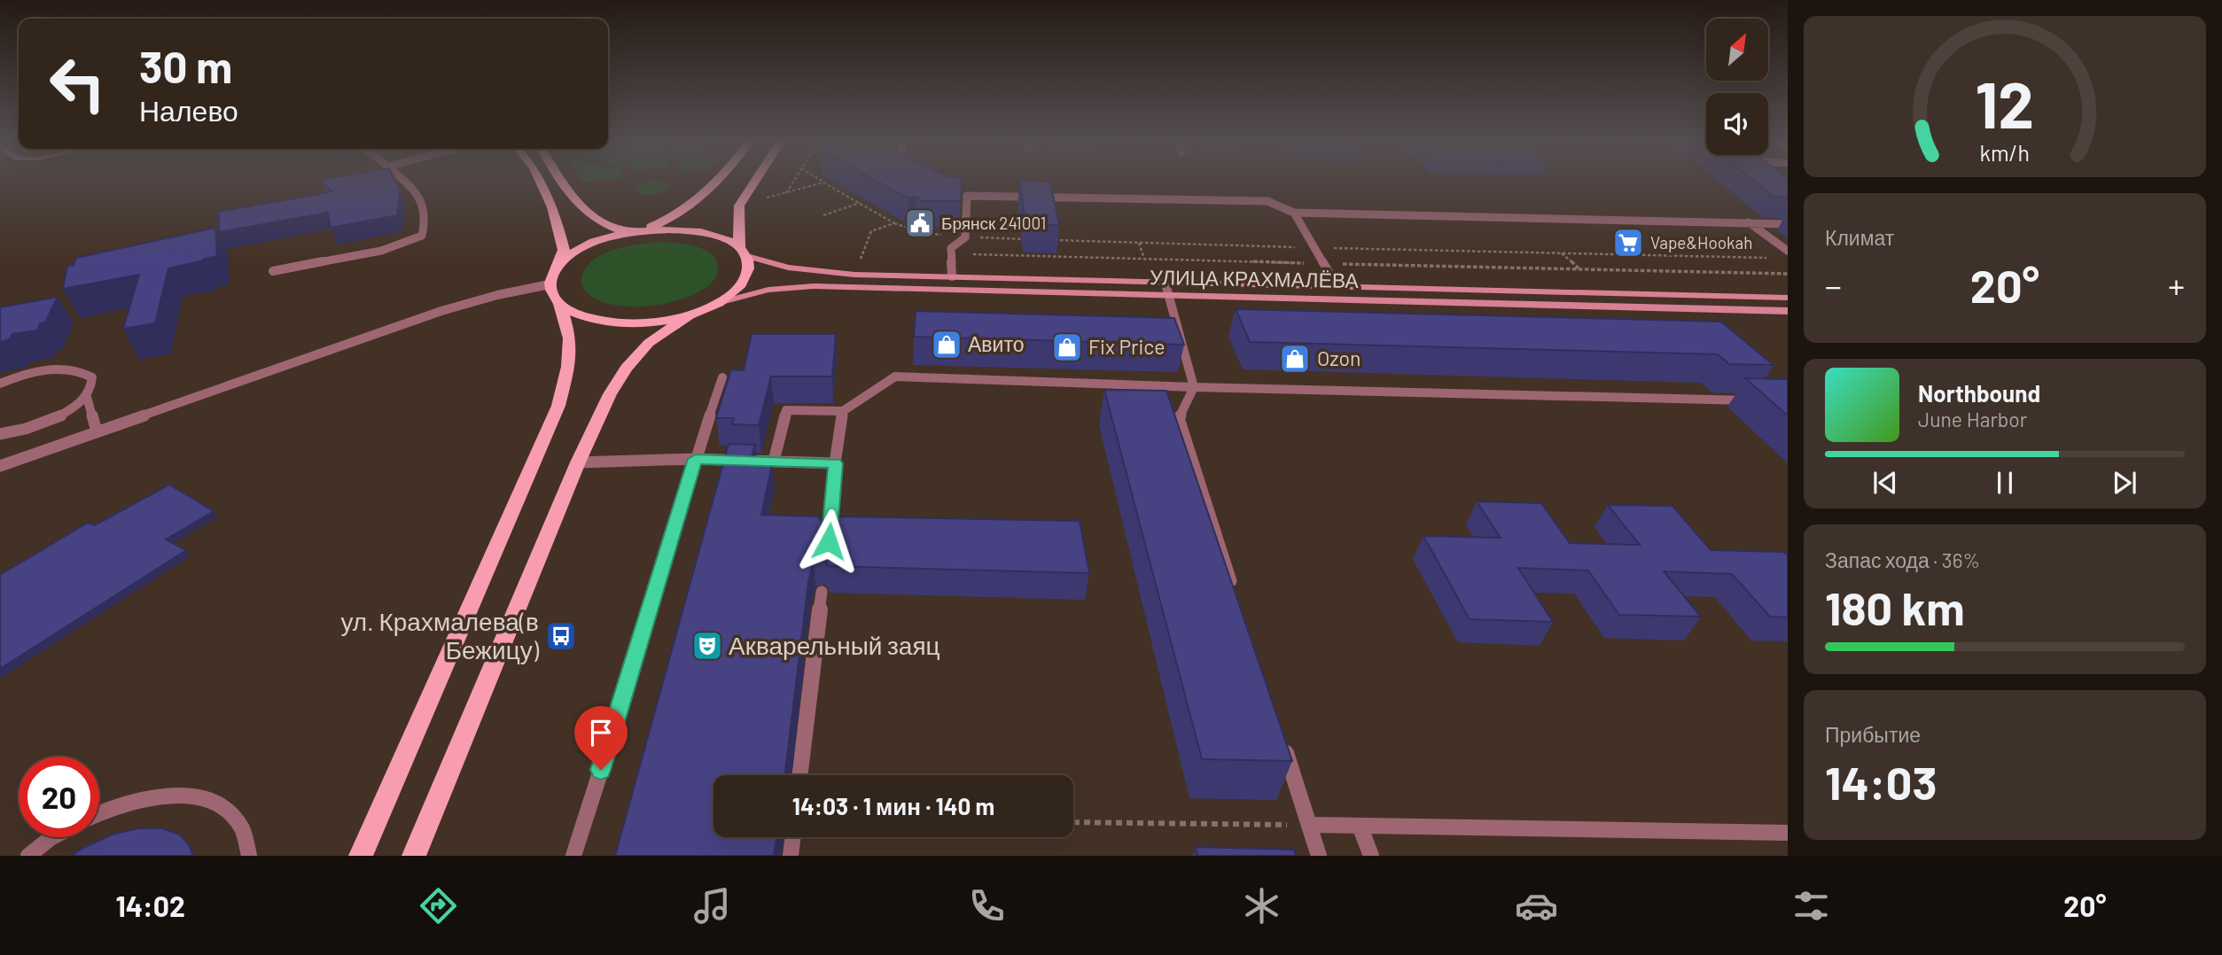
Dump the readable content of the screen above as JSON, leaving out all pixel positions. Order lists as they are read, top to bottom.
{
  "streets": {
    "main road": ["УЛИЦА КРАХМАЛЁВА"]
  },
  "places": {
    "public building": ["Брянск 241001"],
    "supermarket": ["Vape&Hookah"],
    "shop": ["Авито", "Fix Price", "Ozon"],
    "bus stop": ["ул. Крахмалева(в Бежицу)"],
    "theatre": ["Акварельный заяц"]
  },
  "north": "top right",
  "page": {
    "turn": ["30 m", "Налево"],
    "tile": [
      "Климат",
      ["Запас хода · 36%", "180 km"],
      ["Прибытие", "14:03"]
    ],
    "heat": ["−", "20°", "+"],
    "song": ["Northbound", "June Harbor"],
    "limit": "20",
    "trip": "14:03 · 1 мин · 140 m",
    "tabs": ["14:02", "20°"],
    "gauge": ["12", "km/h"]
  }
}
